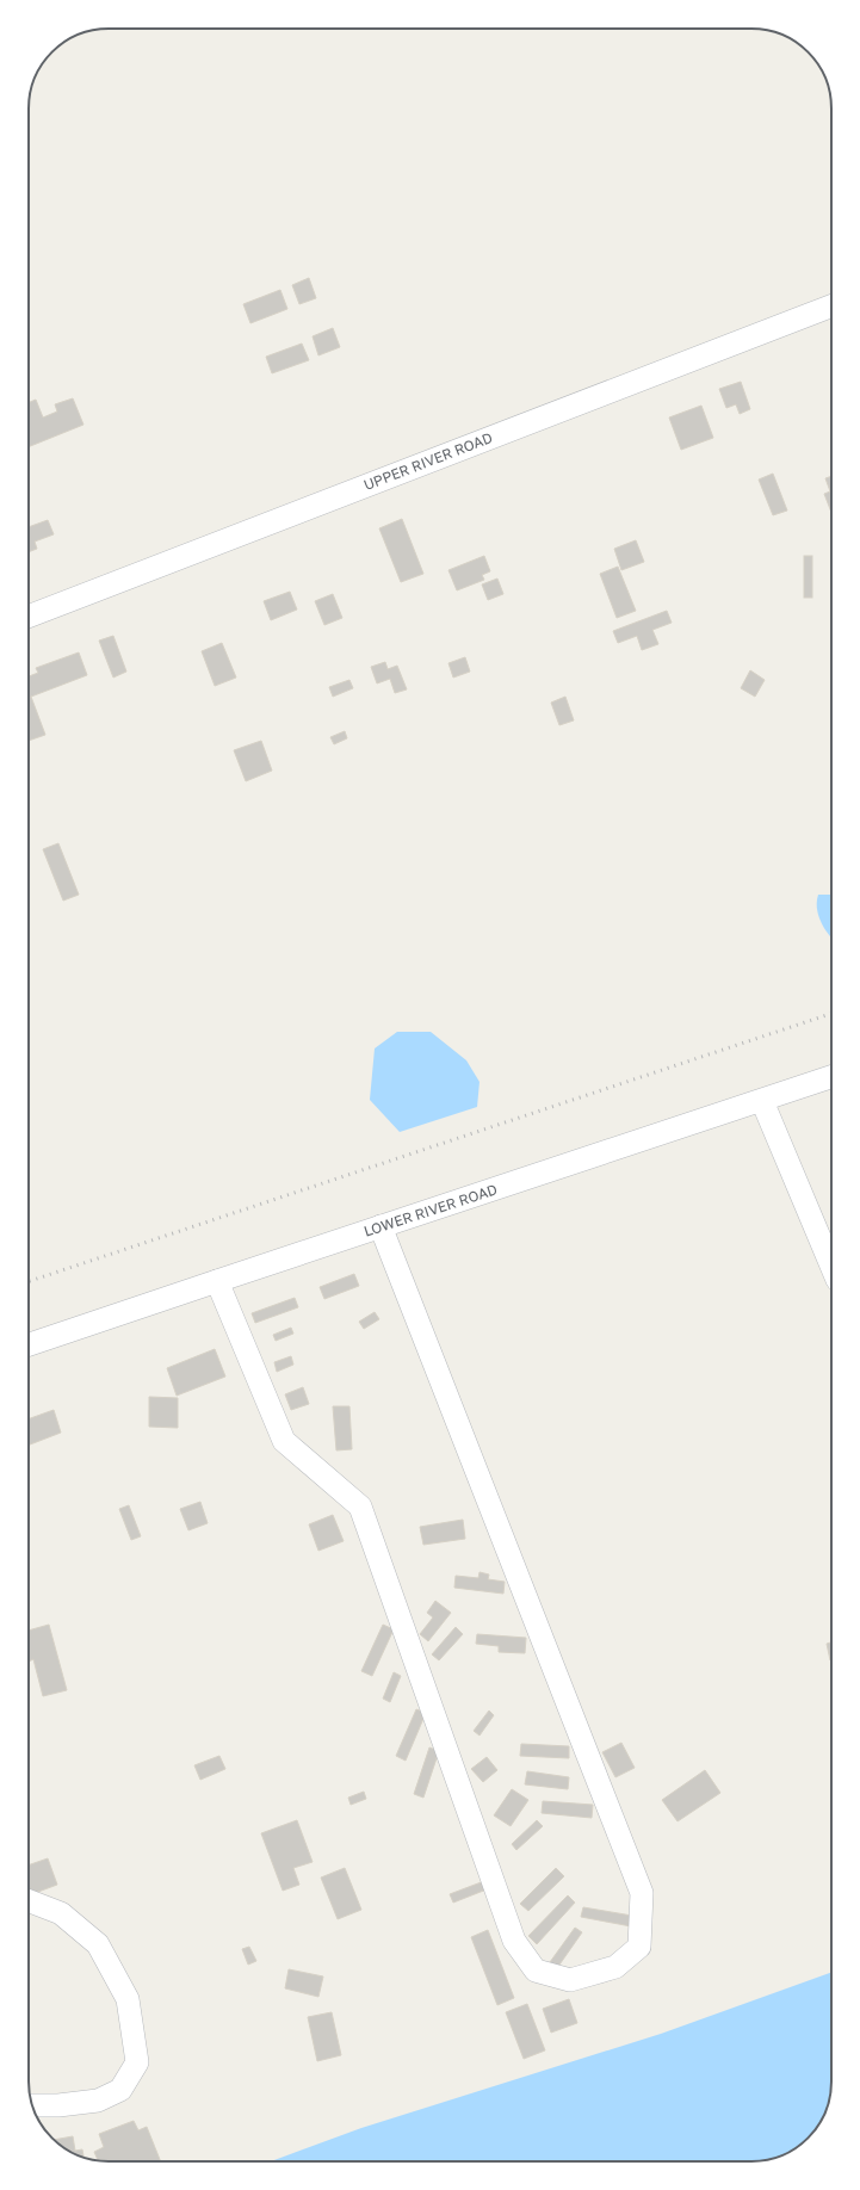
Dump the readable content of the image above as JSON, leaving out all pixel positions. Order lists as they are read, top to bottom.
{
  "streets": {
    "street": ["UPPER RIVER ROAD", "LOWER RIVER ROAD"]
  }
}
